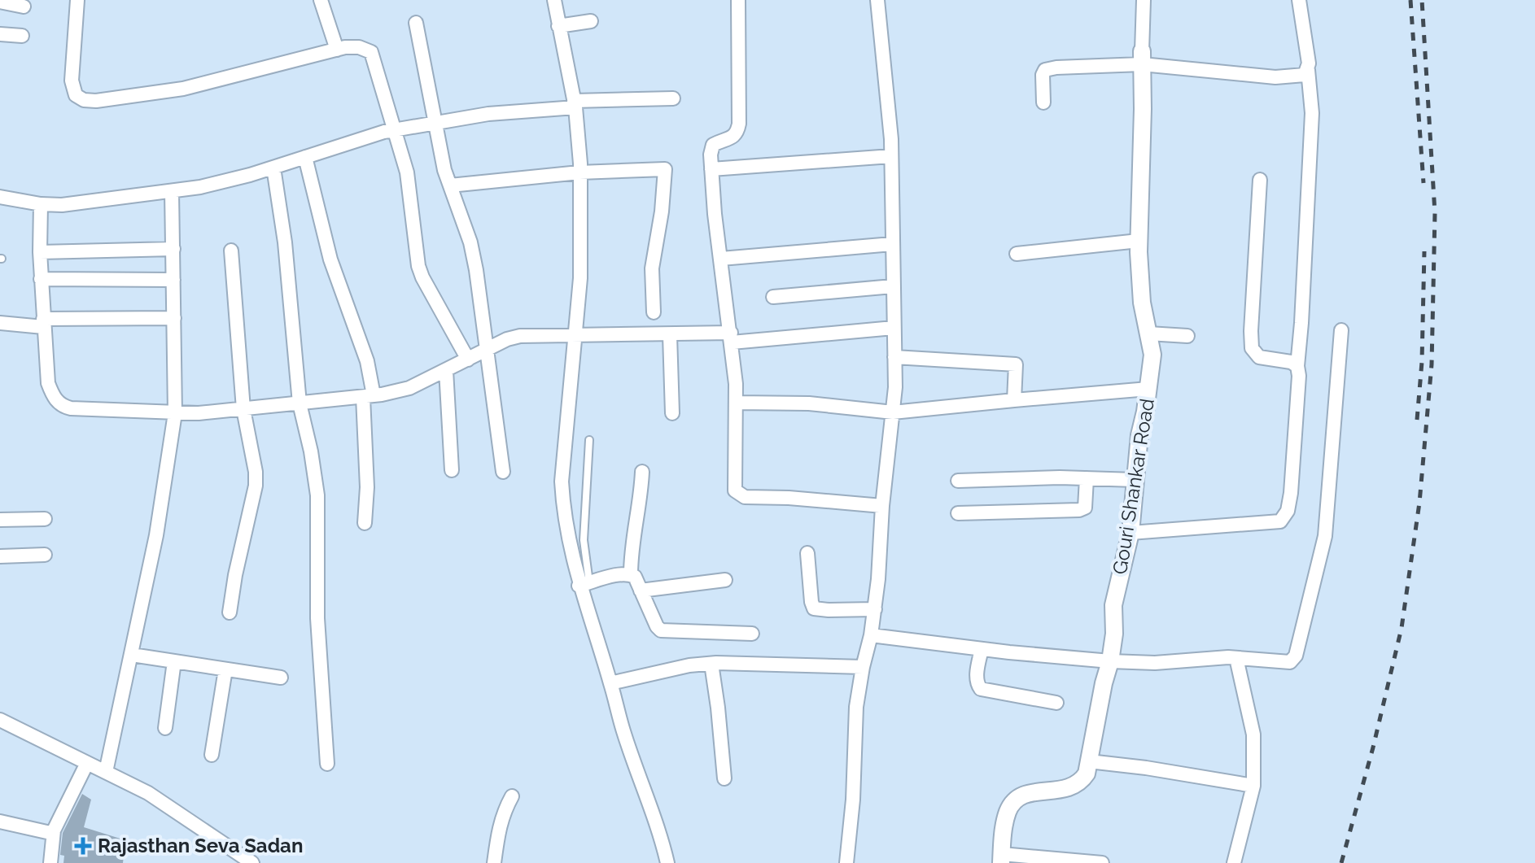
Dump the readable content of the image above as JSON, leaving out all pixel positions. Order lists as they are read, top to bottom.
{
  "streets": {
    "street": ["Gouri Shankar Road"]
  },
  "places": {
    "health": ["Rajasthan Seva Sadan"]
  }
}
